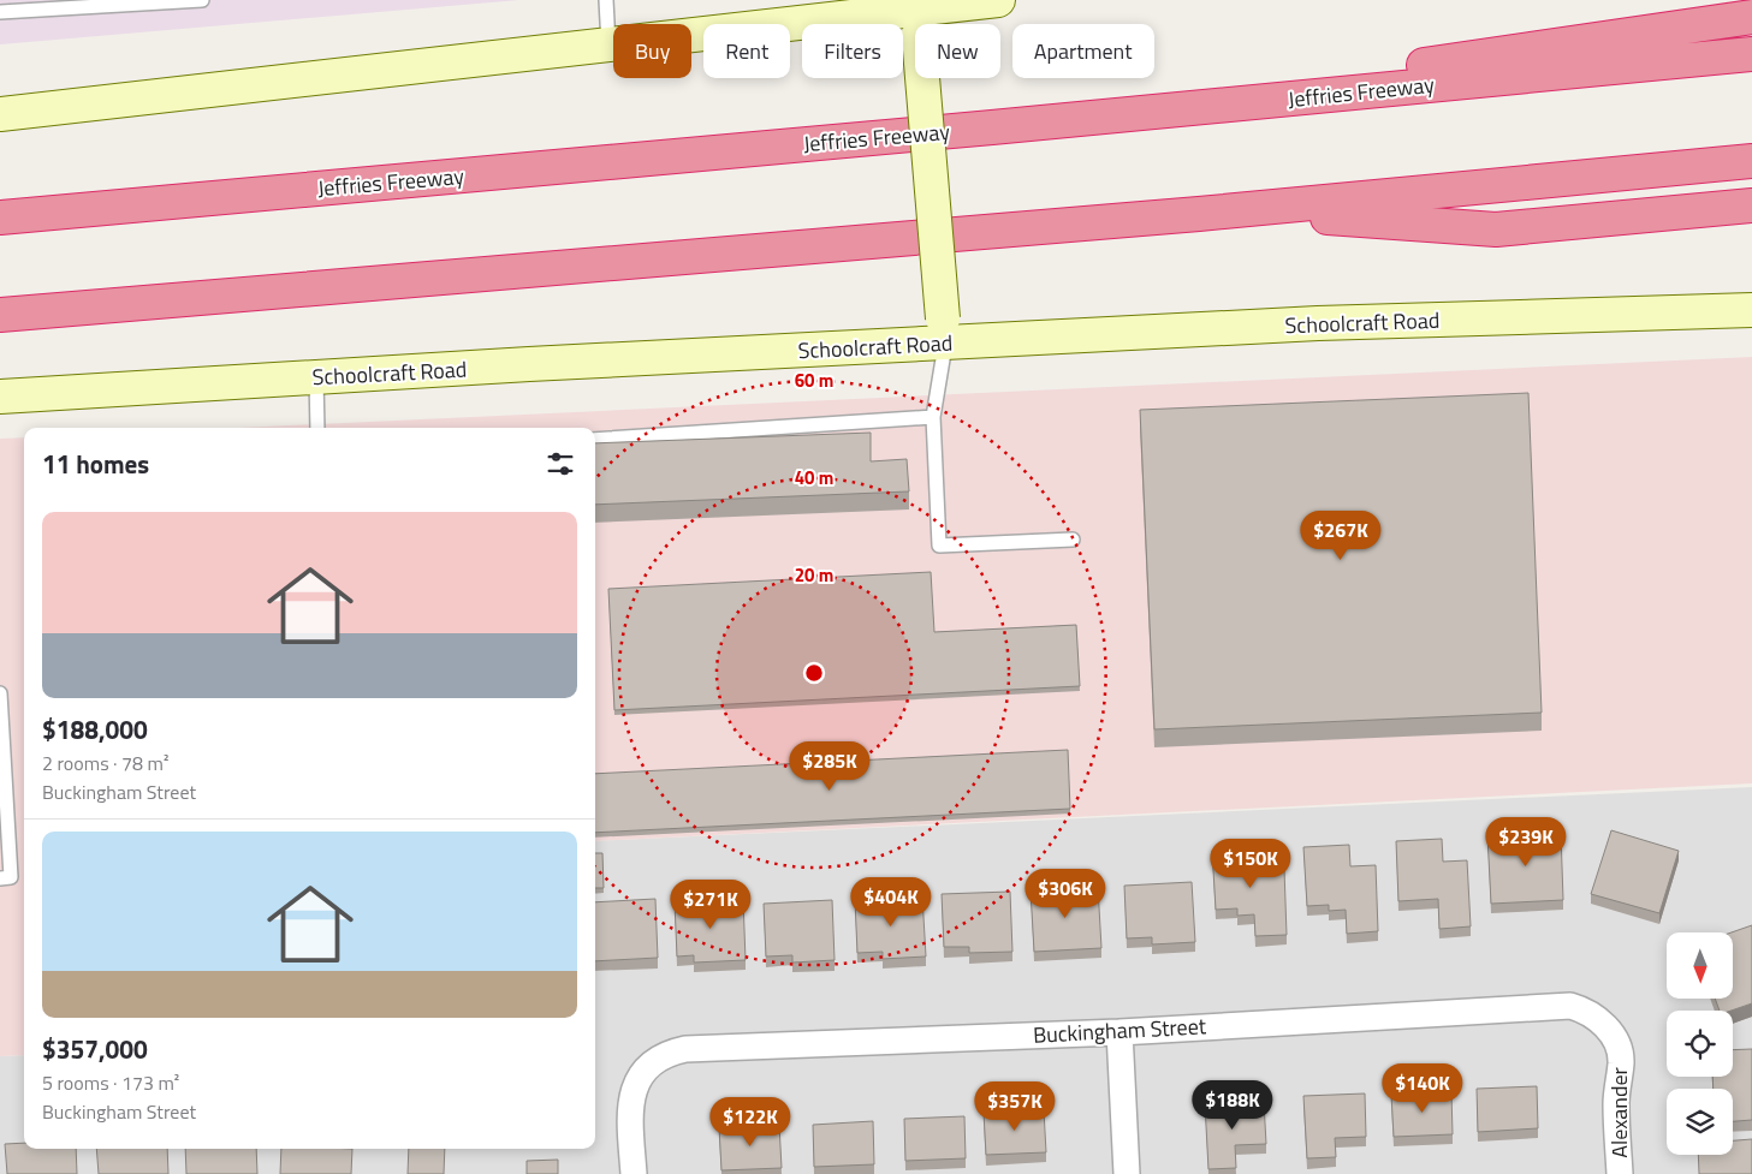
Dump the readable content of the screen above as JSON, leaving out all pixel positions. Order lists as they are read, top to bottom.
{
  "streets": {
    "highway": ["Jeffries Freeway"],
    "main road": ["Schoolcraft Road"],
    "street": ["Buckingham Street", "Alexander"]
  },
  "crossings": [
    ["Buckingham Street", "Alexander"]
  ],
  "north": "bottom",
  "page": {
    "chip": [
      "Buy",
      "Rent",
      "Filters",
      "New",
      "Apartment"
    ],
    "heading": "11 homes",
    "list": [
      {
        "name": "$188,000",
        "note": "2 rooms · 78 m² · Buckingham Street"
      },
      {
        "name": "$357,000",
        "note": "5 rooms · 173 m² · Buckingham Street"
      }
    ],
    "price": [
      "$267K",
      "$285K",
      "$239K",
      "$150K",
      "$306K",
      "$404K",
      "$271K",
      "$140K",
      "$188K",
      "$357K",
      "$122K"
    ]
  },
  "rings": ["60 m", "40 m", "20 m"]
}
